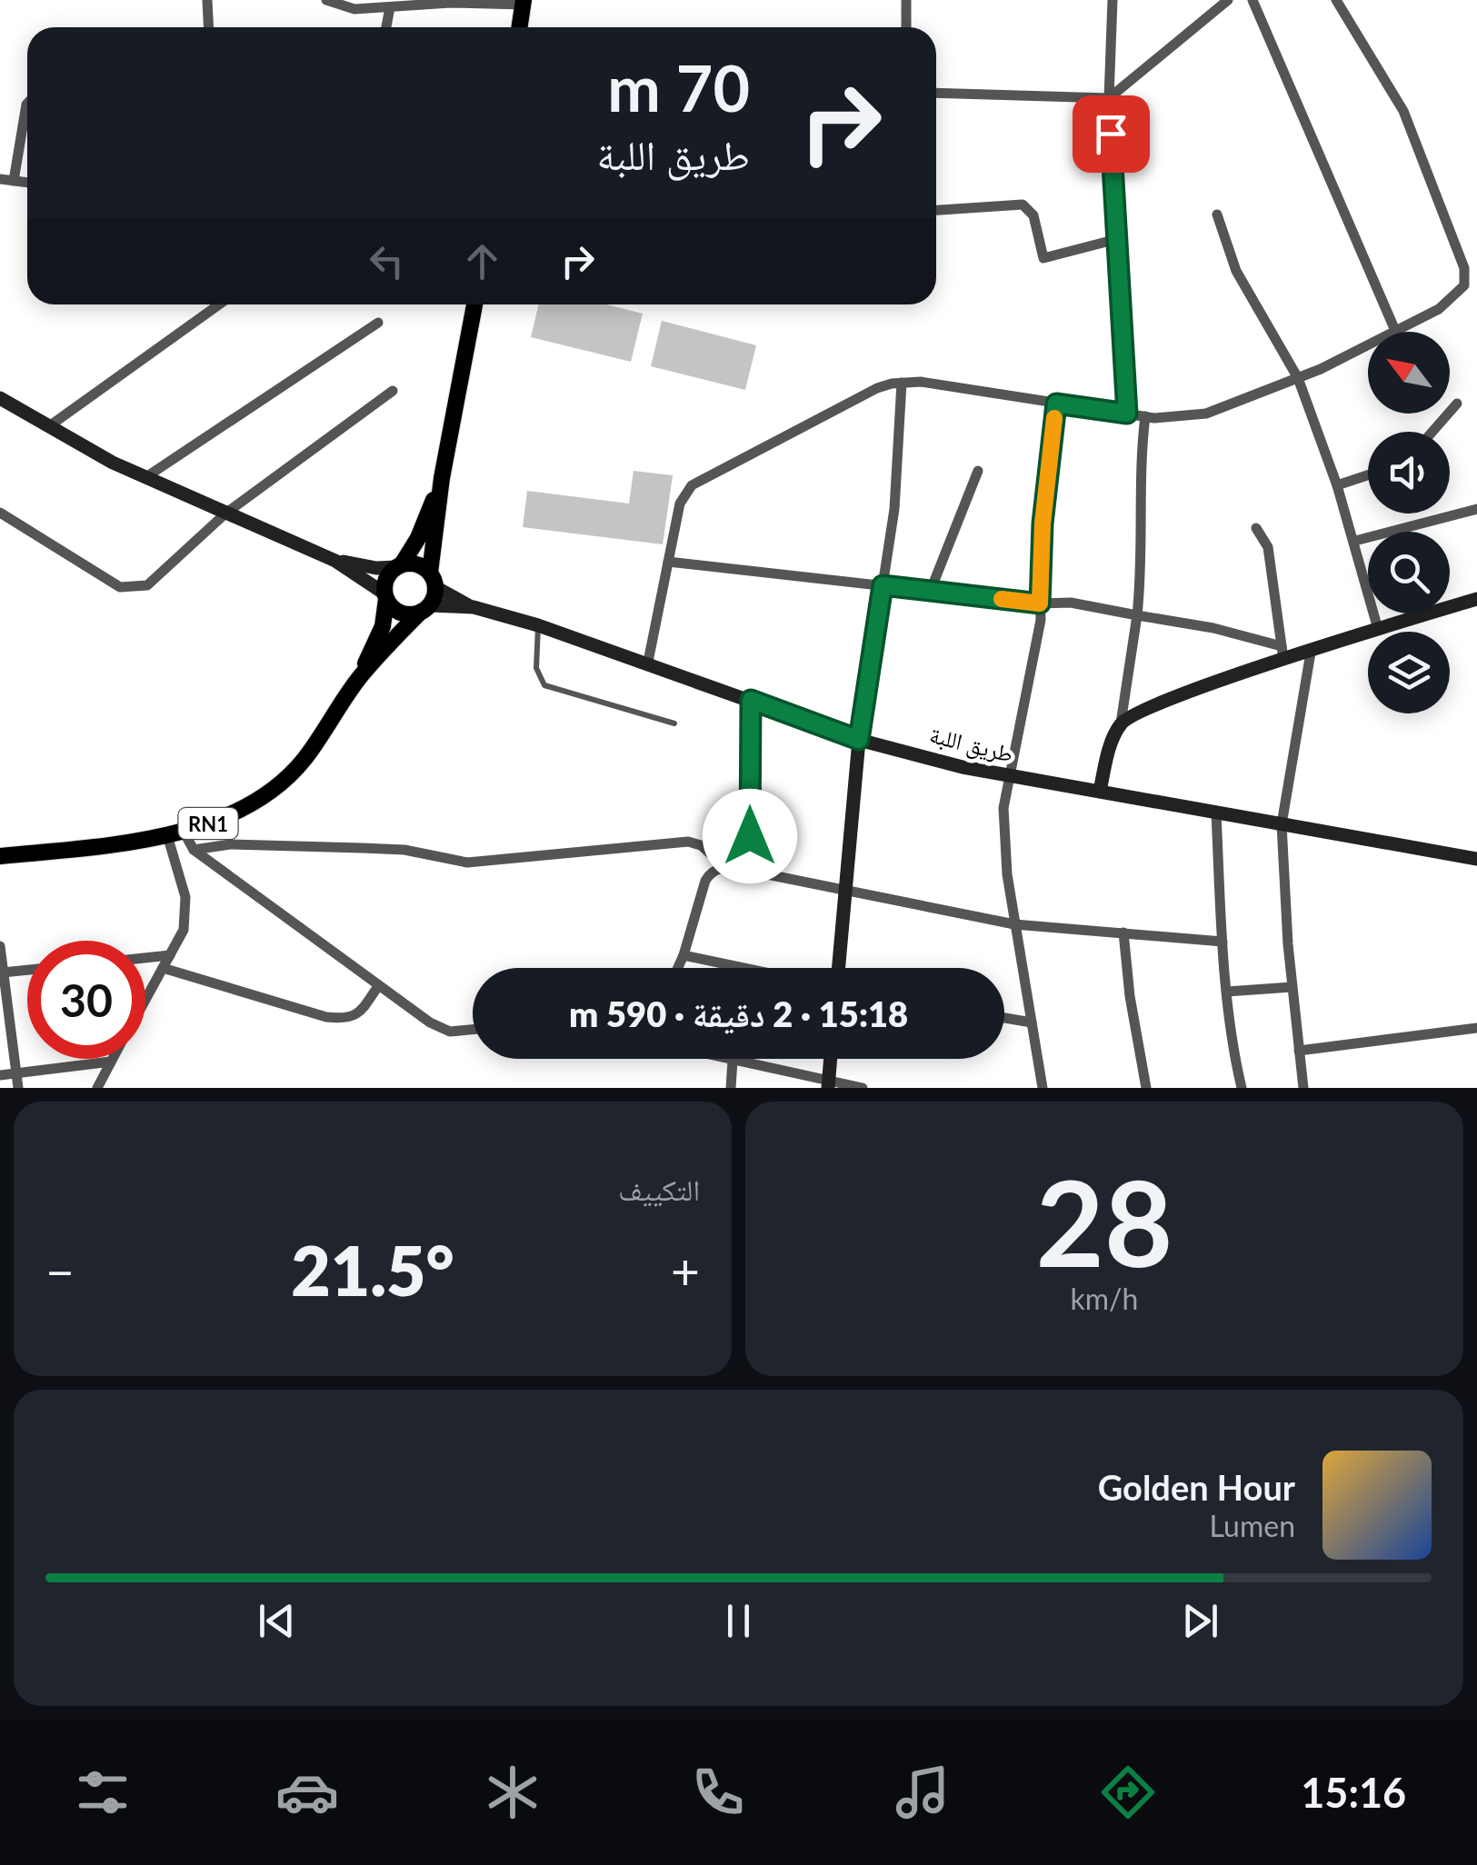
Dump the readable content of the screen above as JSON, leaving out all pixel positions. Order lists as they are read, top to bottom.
{
  "streets": {
    "main road": ["طريق اللبة", "RN1"]
  },
  "crossings": [
    ["طريق اللبة", "RN1"]
  ],
  "north": "top left",
  "page": {
    "turn": ["70 m", "طريق اللبة"],
    "limit": "30",
    "trip": "15:18 · 2 دقيقة · 590 m",
    "tile": [
      ["28", "km/h"],
      "التكييف"
    ],
    "heat": ["−", "21.5°", "+"],
    "song": ["Golden Hour", "Lumen"],
    "tabs": "15:16"
  }
}
